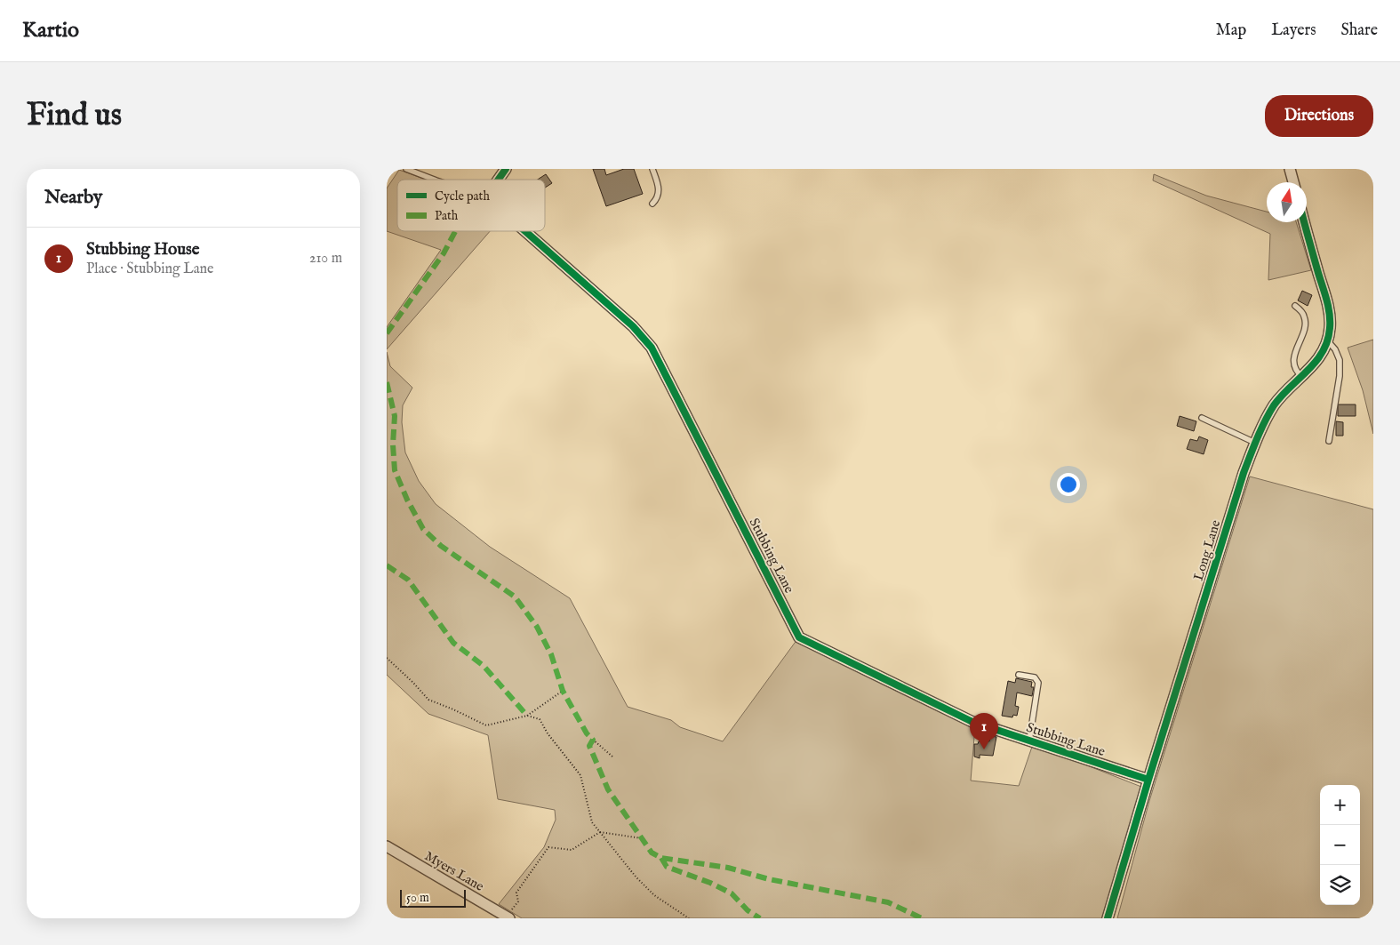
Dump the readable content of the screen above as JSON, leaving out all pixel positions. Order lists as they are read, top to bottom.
{
  "streets": {
    "street": ["Long Lane", "Stubbing Lane", "Myers Lane"]
  },
  "crossings": [
    ["Long Lane", "Stubbing Lane"]
  ],
  "legend": ["Cycle path", "Path"],
  "scale_bar": "50 m",
  "north": "top",
  "page": {
    "header": "Kartio",
    "nav": ["Map", "Layers", "Share"],
    "buttons": "Directions",
    "title": "Find us",
    "heading": "Nearby",
    "list": [
      {
        "mark": "1",
        "name": "Stubbing House",
        "note": "Place · Stubbing Lane",
        "value": "210 m"
      }
    ],
    "pins": "1",
    "map_buttons": ["+", "−"],
    "scale": "50 m"
  }
}
